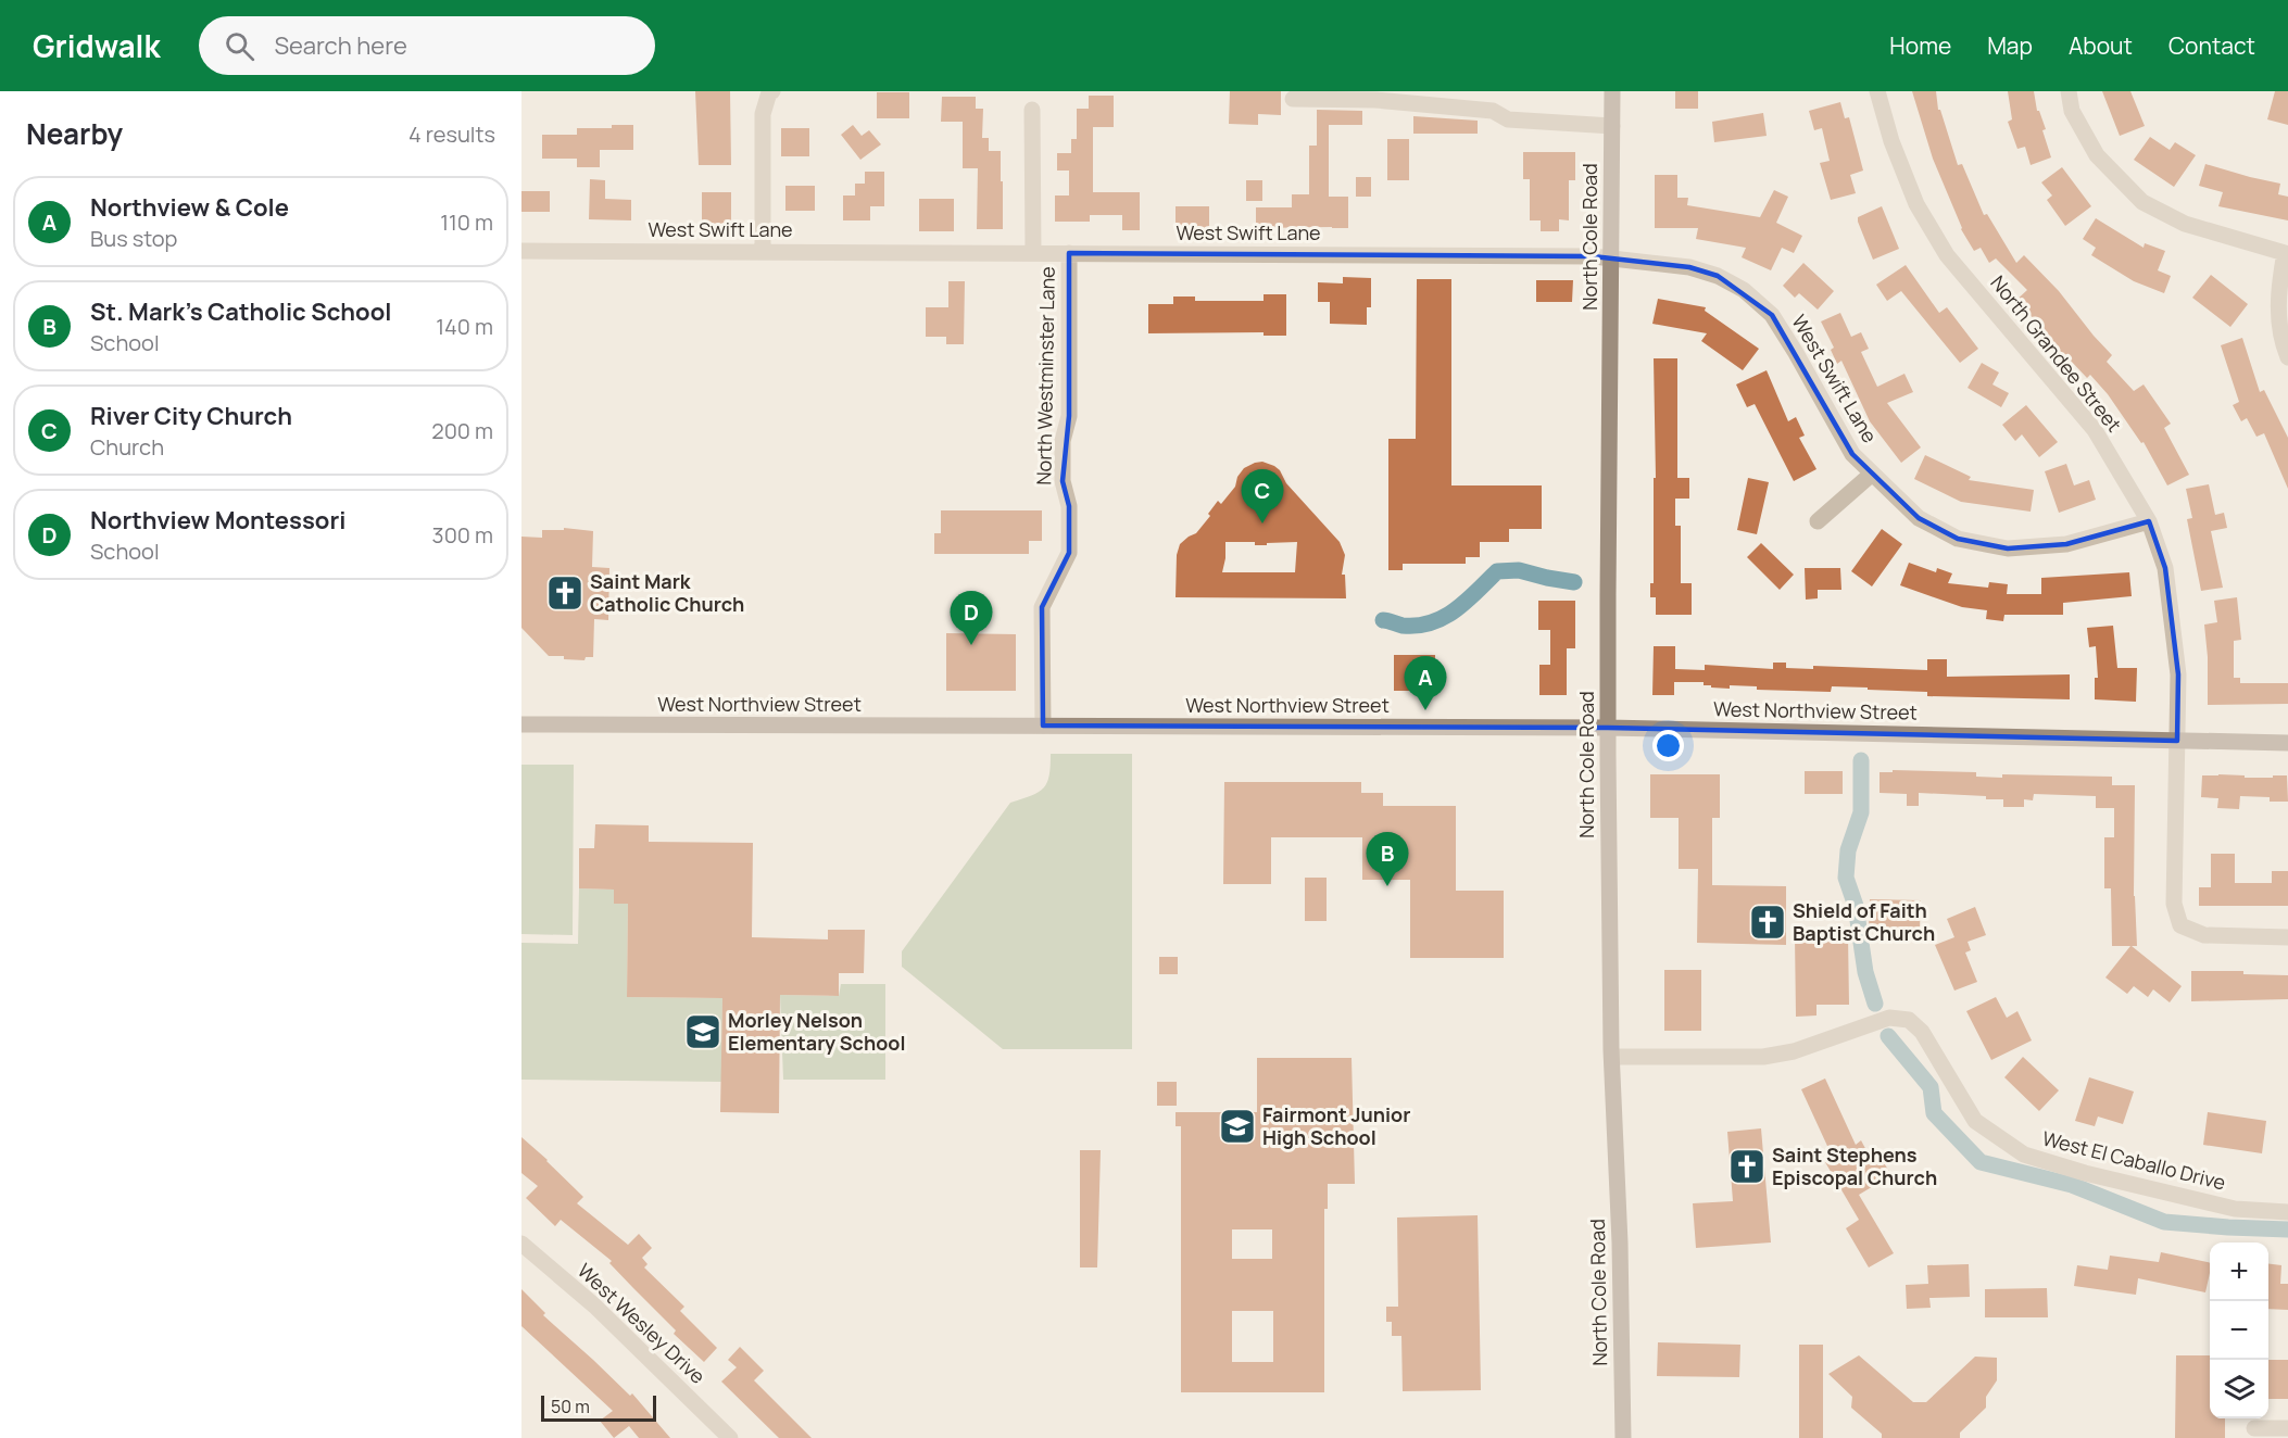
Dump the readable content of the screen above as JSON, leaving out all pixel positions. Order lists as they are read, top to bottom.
{
  "streets": {
    "street": [
      "West Swift Lane",
      "North Cole Road",
      "North Grandee Street",
      "North Westminster Lane",
      "West Northview Street",
      "West El Caballo Drive",
      "West Wesley Drive"
    ]
  },
  "crossings": [
    ["West Swift Lane", "North Cole Road"],
    ["West Swift Lane", "North Grandee Street"],
    ["West Swift Lane", "North Westminster Lane"],
    ["North Cole Road", "West Northview Street"],
    ["North Cole Road", "West El Caballo Drive"],
    ["North Grandee Street", "West Northview Street"],
    ["North Westminster Lane", "West Northview Street"]
  ],
  "places": {
    "church": ["Saint Mark Catholic Church", "Shield of Faith Baptist Church", "Saint Stephens Episcopal Church"],
    "school or university": ["Morley Nelson Elementary School", "Fairmont Junior High School"]
  },
  "scale_bar": "50 m",
  "page": {
    "header": "Gridwalk",
    "search": "Search here",
    "nav": [
      "Home",
      "Map",
      "About",
      "Contact"
    ],
    "heading": ["Nearby", "4 results"],
    "list": [
      {
        "mark": "A",
        "name": "Northview & Cole",
        "note": "Bus stop",
        "value": "110 m"
      },
      {
        "mark": "B",
        "name": "St. Mark's Catholic School",
        "note": "School",
        "value": "140 m"
      },
      {
        "mark": "C",
        "name": "River City Church",
        "note": "Church",
        "value": "200 m"
      },
      {
        "mark": "D",
        "name": "Northview Montessori",
        "note": "School",
        "value": "300 m"
      }
    ],
    "pins": [
      "C",
      "D",
      "A",
      "B"
    ],
    "map_buttons": ["+", "−"],
    "scale": "50 m"
  }
}
